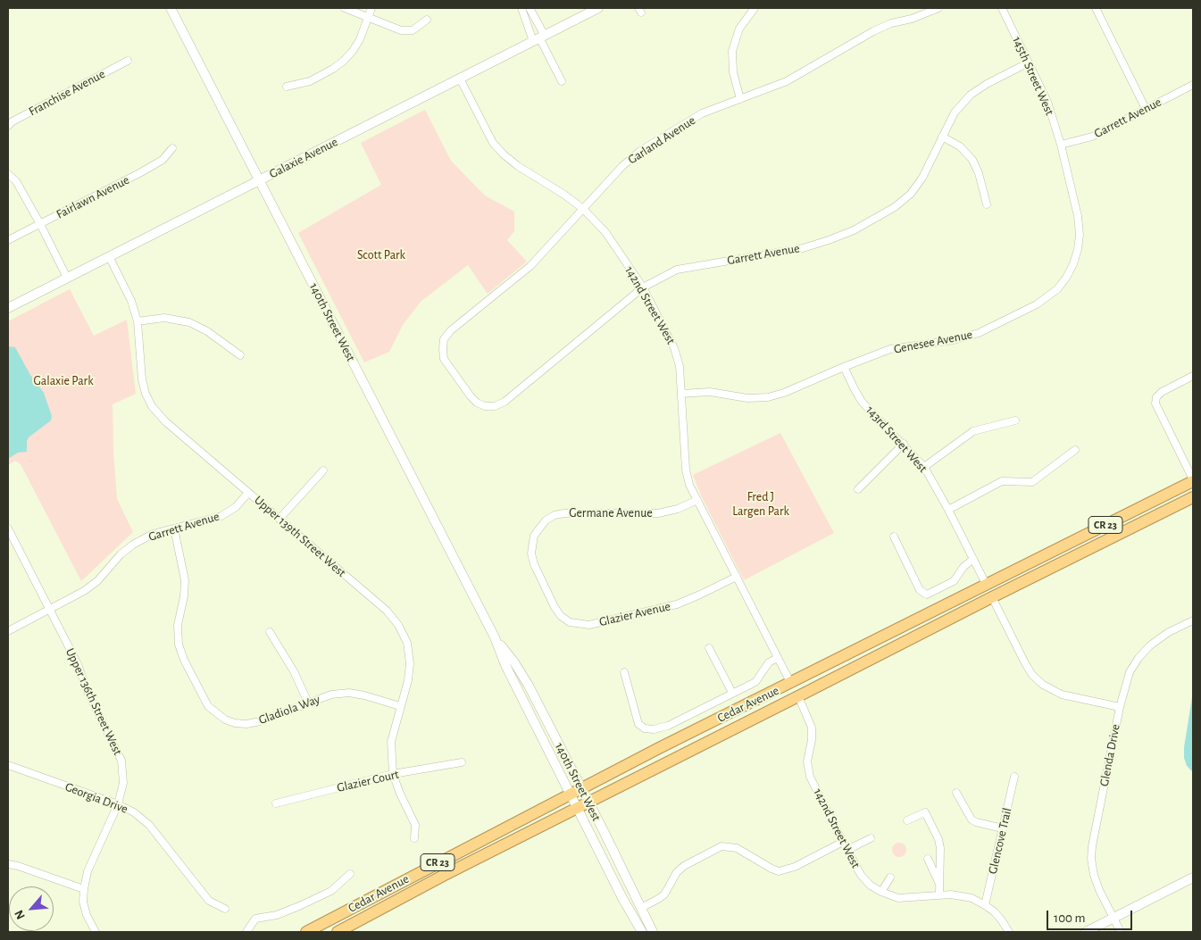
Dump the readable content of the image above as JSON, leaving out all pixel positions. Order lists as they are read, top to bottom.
{
  "streets": {
    "highway": ["CR 23", "Cedar Avenue"],
    "street": [
      "145th Street West",
      "Franchise Avenue",
      "Garrett Avenue",
      "Garland Avenue",
      "Galaxie Avenue",
      "Fairlawn Avenue",
      "142nd Street West",
      "140th Street West",
      "Genesee Avenue",
      "143rd Street West",
      "Germane Avenue",
      "Upper 139th Street West",
      "Glazier Avenue",
      "Upper 136th Street West",
      "Gladiola Way",
      "Glenda Drive",
      "Glazier Court",
      "Georgia Drive",
      "Glencove Trail"
    ]
  },
  "crossings": [
    ["145th Street West", "Garrett Avenue"],
    ["145th Street West", "Genesee Avenue"],
    ["Garrett Avenue", "Garland Avenue"],
    ["Garrett Avenue", "142nd Street West"],
    ["Garrett Avenue", "Genesee Avenue"],
    ["Garrett Avenue", "Upper 139th Street West"],
    ["Garrett Avenue", "Upper 136th Street West"],
    ["Garrett Avenue", "Gladiola Way"],
    ["Garland Avenue", "142nd Street West"],
    ["Galaxie Avenue", "142nd Street West"],
    ["Galaxie Avenue", "140th Street West"],
    ["Galaxie Avenue", "Upper 139th Street West"],
    ["142nd Street West", "Genesee Avenue"],
    ["142nd Street West", "Germane Avenue"],
    ["142nd Street West", "Glazier Avenue"],
    ["142nd Street West", "Cedar Avenue"],
    ["142nd Street West", "Glencove Trail"],
    ["140th Street West", "Cedar Avenue"],
    ["Genesee Avenue", "143rd Street West"],
    ["143rd Street West", "Cedar Avenue"],
    ["Germane Avenue", "Glazier Avenue"],
    ["Upper 139th Street West", "Gladiola Way"],
    ["Upper 139th Street West", "Glazier Court"],
    ["Upper 136th Street West", "Georgia Drive"]
  ],
  "parks": ["Scott Park", "Galaxie Park", "Fred J Largen Park"],
  "scale_bar": "100 m",
  "north": "bottom left"
}
